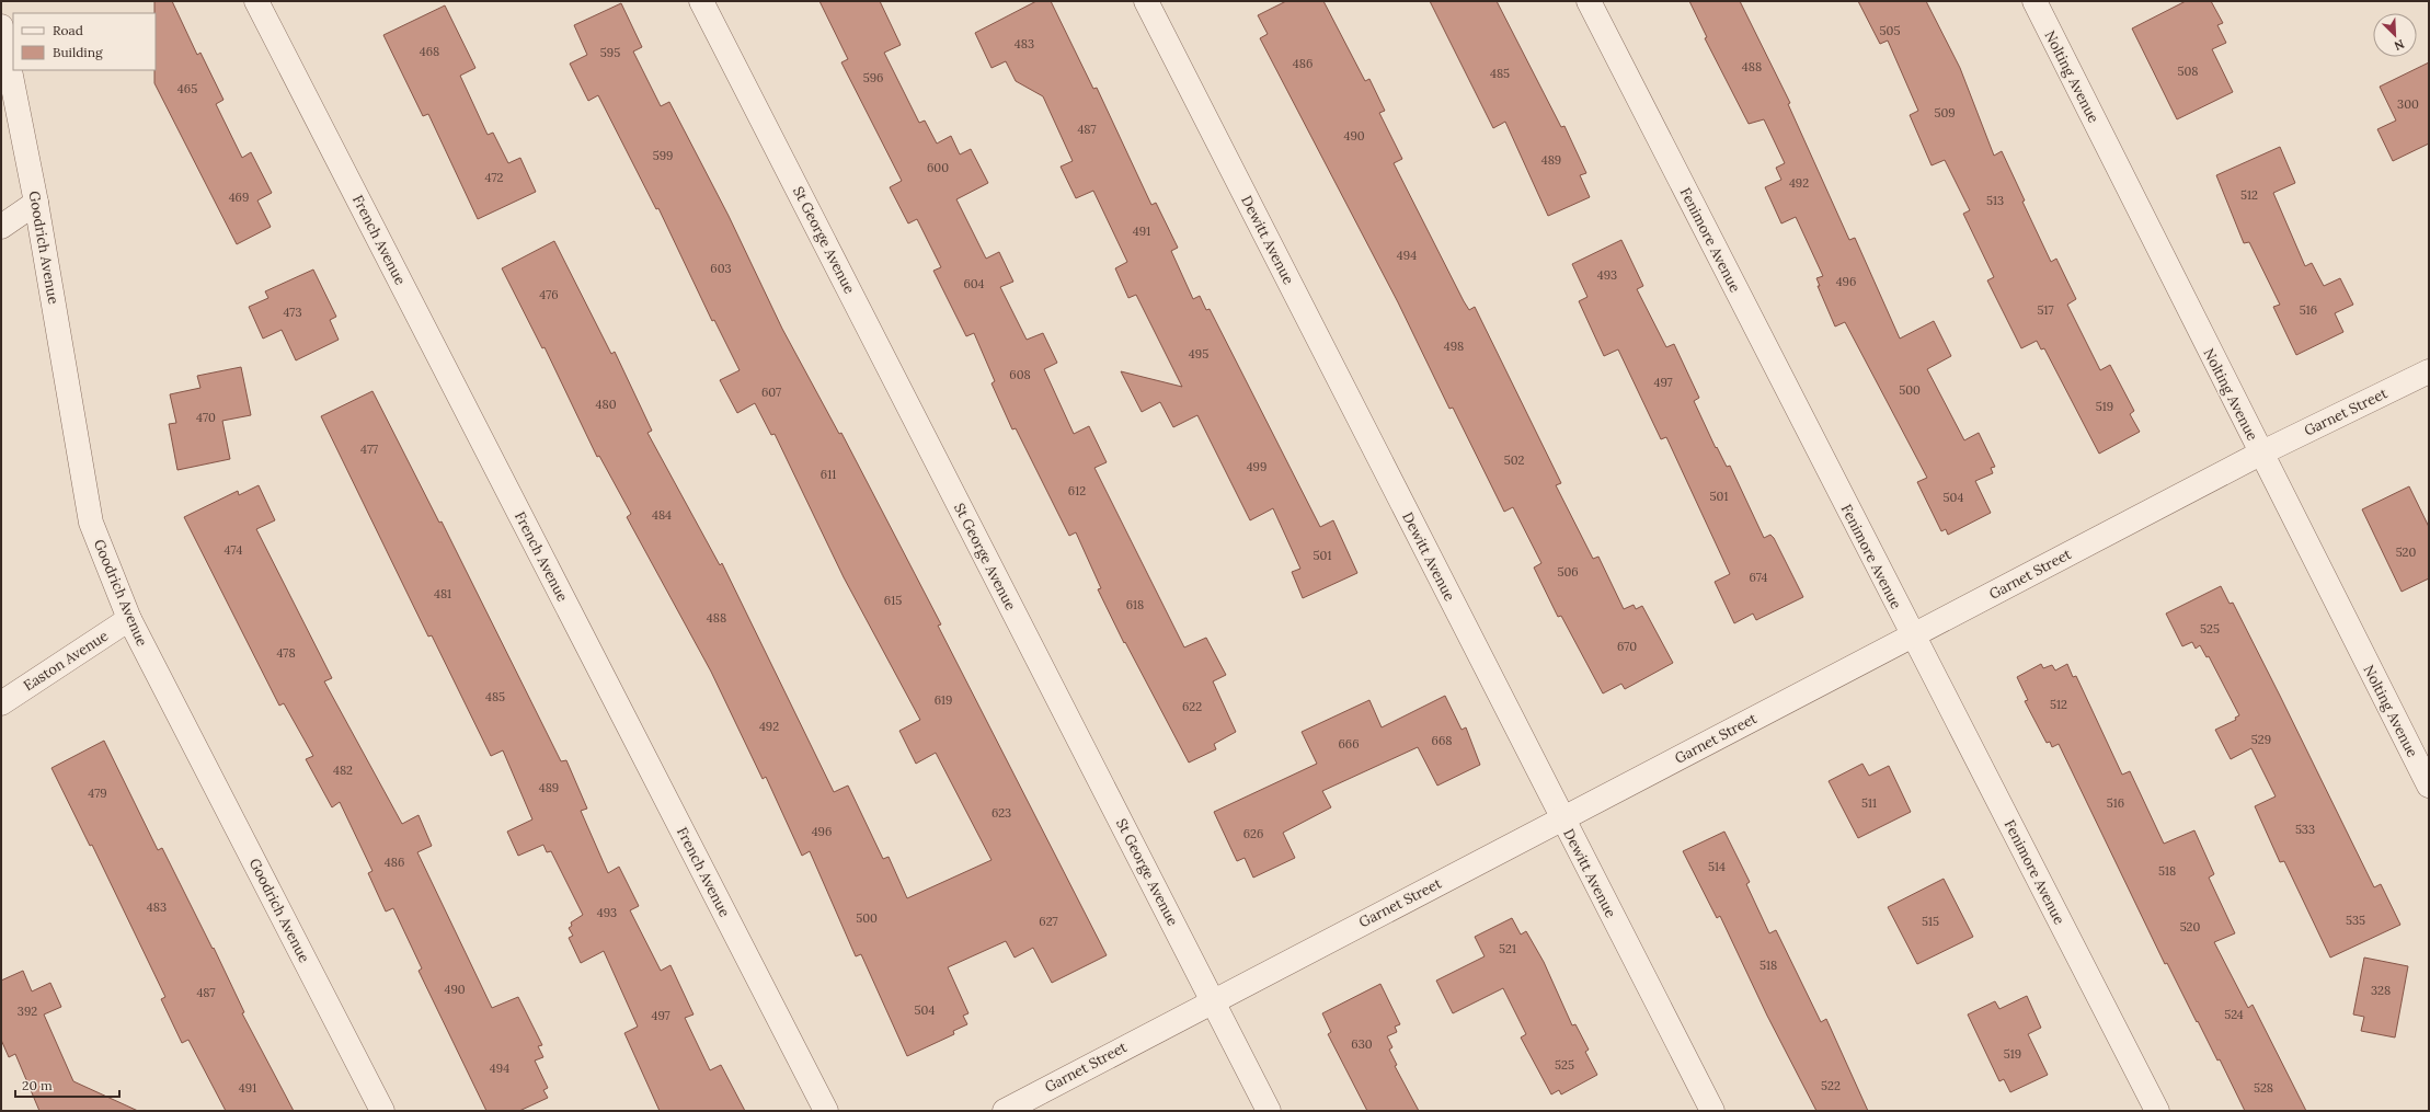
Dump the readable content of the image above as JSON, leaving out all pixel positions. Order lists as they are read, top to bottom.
{
  "streets": {
    "street": [
      "Nolting Avenue",
      "French Avenue",
      "St George Avenue",
      "Dewitt Avenue",
      "Fenimore Avenue",
      "Goodrich Avenue",
      "Garnet Street",
      "Easton Avenue"
    ]
  },
  "crossings": [
    ["Nolting Avenue", "Garnet Street"],
    ["St George Avenue", "Garnet Street"],
    ["Dewitt Avenue", "Garnet Street"],
    ["Fenimore Avenue", "Garnet Street"],
    ["Goodrich Avenue", "Easton Avenue"]
  ],
  "house_numbers": [
    "505",
    "483",
    "468",
    "595",
    "486",
    "488",
    "508",
    "485",
    "596",
    "465",
    "300",
    "509",
    "487",
    "490",
    "599",
    "489",
    "600",
    "472",
    "492",
    "512",
    "469",
    "513",
    "491",
    "494",
    "603",
    "493",
    "496",
    "604",
    "476",
    "517",
    "516",
    "473",
    "498",
    "495",
    "608",
    "497",
    "500",
    "607",
    "480",
    "519",
    "470",
    "477",
    "502",
    "499",
    "611",
    "612",
    "501",
    "504",
    "484",
    "474",
    "520",
    "501",
    "506",
    "674",
    "481",
    "615",
    "618",
    "488",
    "525",
    "670",
    "478",
    "485",
    "619",
    "512",
    "622",
    "492",
    "529",
    "668",
    "666",
    "482",
    "489",
    "479",
    "511",
    "516",
    "623",
    "533",
    "496",
    "626",
    "486",
    "514",
    "518",
    "483",
    "493",
    "500",
    "535",
    "627",
    "515",
    "520",
    "521",
    "518",
    "490",
    "328",
    "487",
    "504",
    "392",
    "524",
    "497",
    "630",
    "519",
    "525",
    "494",
    "522",
    "491",
    "528"
  ],
  "legend": ["Road", "Building"],
  "scale_bar": "20 m",
  "north": "bottom right"
}
